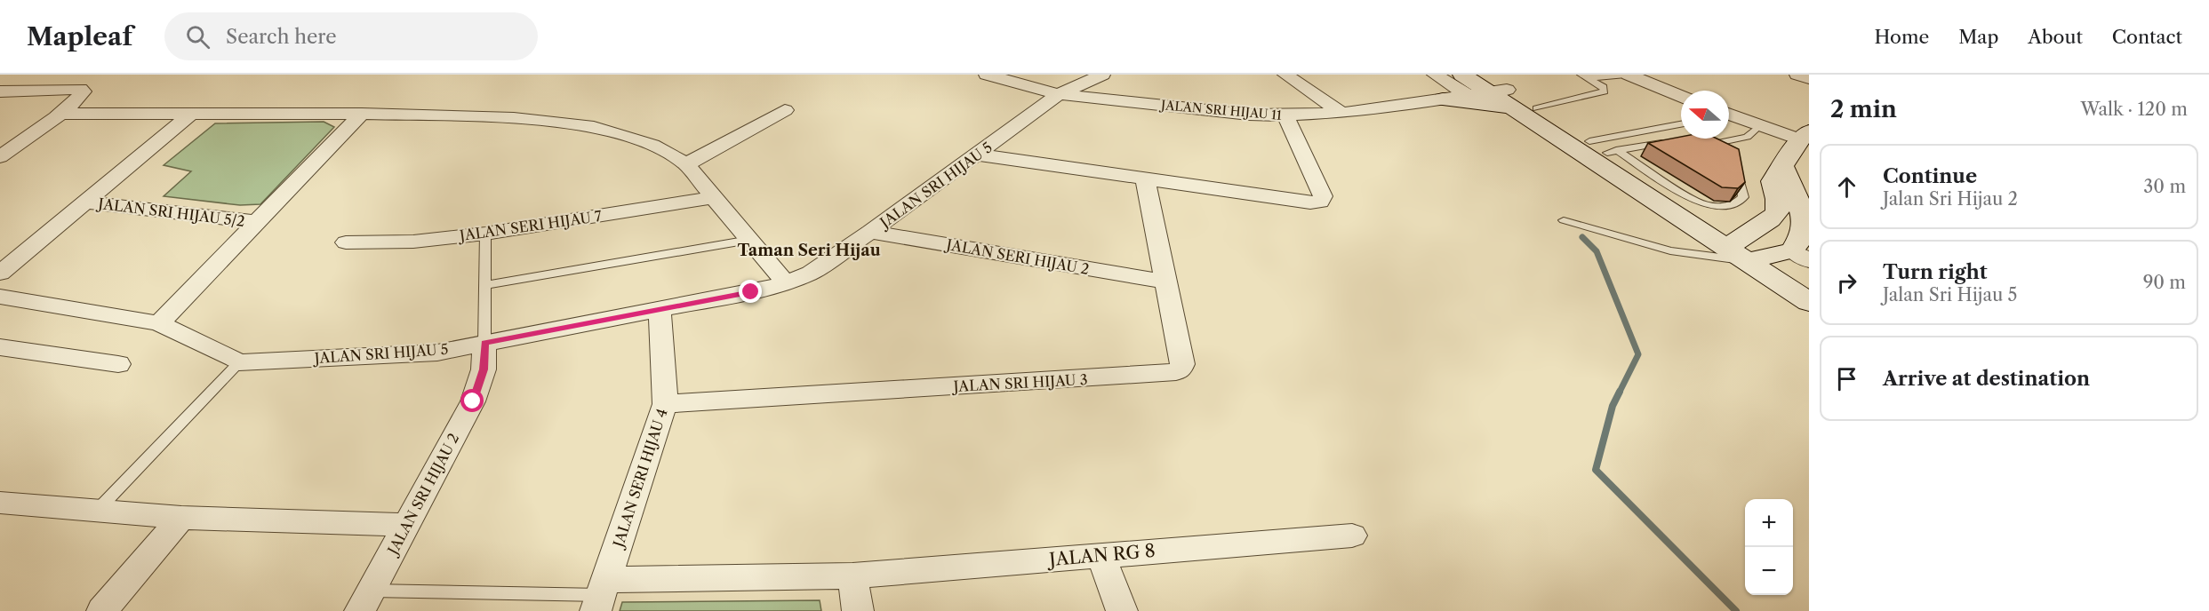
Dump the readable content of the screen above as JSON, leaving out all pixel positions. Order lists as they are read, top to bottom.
{
  "streets": {
    "street": [
      "JALAN SRI HIJAU 11",
      "JALAN SRI HIJAU 5",
      "JALAN SRI HIJAU 5/2",
      "JALAN SERI HIJAU 7",
      "JALAN SERI HIJAU 2",
      "JALAN SRI HIJAU 3",
      "JALAN SERI HIJAU 4",
      "JALAN SRI HIJAU 2",
      "JALAN RG 8"
    ]
  },
  "crossings": [
    ["JALAN SRI HIJAU 11", "JALAN SRI HIJAU 5"],
    ["JALAN SRI HIJAU 5", "JALAN SERI HIJAU 2"],
    ["JALAN SRI HIJAU 5", "JALAN SERI HIJAU 4"],
    ["JALAN SRI HIJAU 5", "JALAN SRI HIJAU 2"],
    ["JALAN SERI HIJAU 2", "JALAN SRI HIJAU 3"],
    ["JALAN SRI HIJAU 3", "JALAN SERI HIJAU 4"],
    ["JALAN SERI HIJAU 4", "JALAN RG 8"]
  ],
  "districts": ["Taman Seri Hijau"],
  "north": "left",
  "page": {
    "header": "Mapleaf",
    "search": "Search here",
    "nav": [
      "Home",
      "Map",
      "About",
      "Contact"
    ],
    "heading": ["2 min", "Walk · 120 m"],
    "list": [
      ["Continue", "Jalan Sri Hijau 2", "30 m"],
      ["Turn right", "Jalan Sri Hijau 5", "90 m"],
      "Arrive at destination"
    ],
    "map_buttons": ["+", "−"]
  }
}
